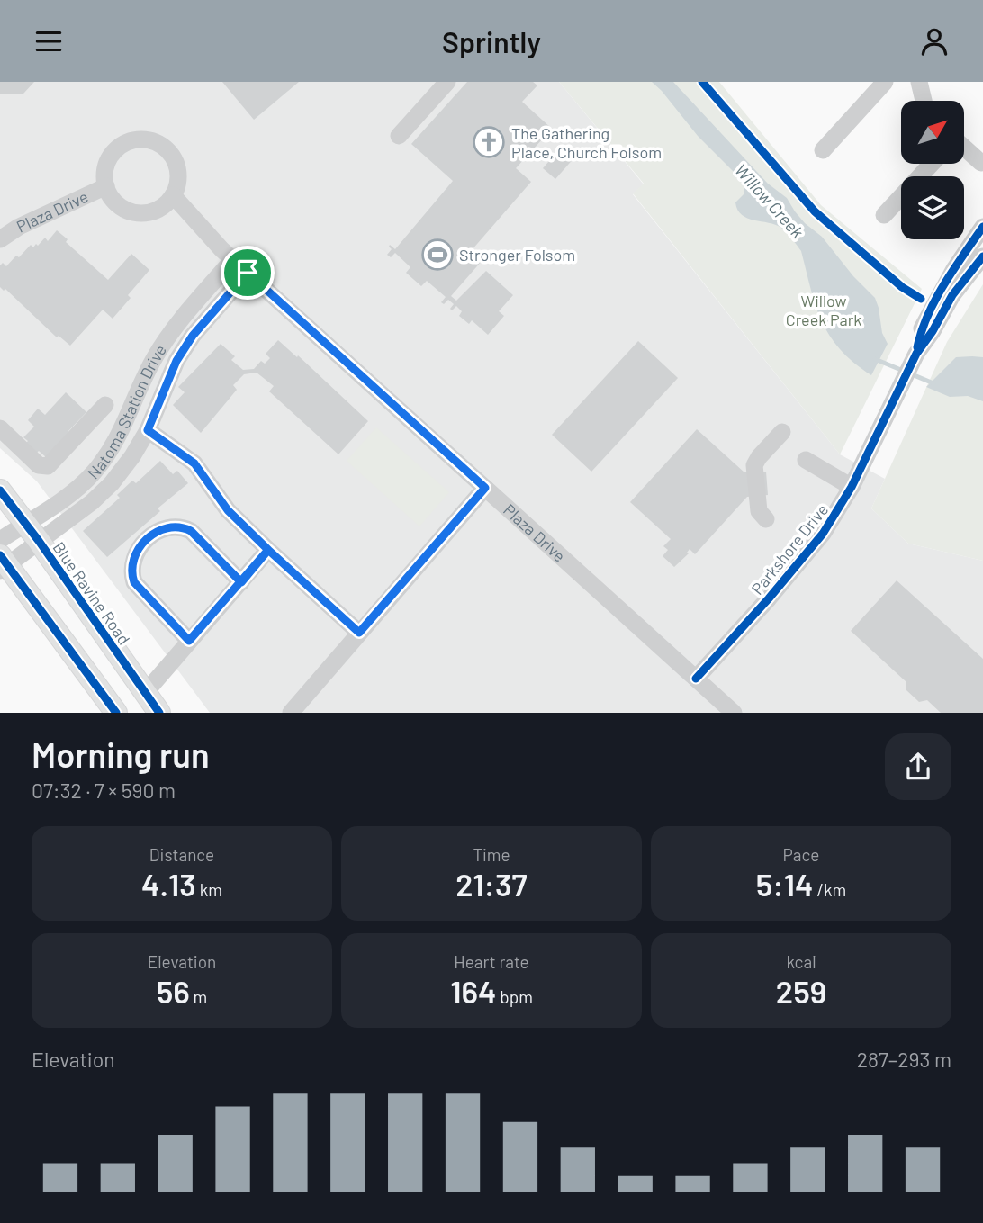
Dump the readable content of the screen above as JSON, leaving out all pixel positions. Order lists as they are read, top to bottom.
{
  "streets": {
    "main road": ["Blue Ravine Road"],
    "street": ["Plaza Drive", "Natoma Station Drive", "Parkshore Drive"]
  },
  "crossings": [
    ["Plaza Drive", "Natoma Station Drive"],
    ["Plaza Drive", "Parkshore Drive"],
    ["Natoma Station Drive", "Blue Ravine Road"]
  ],
  "water": ["Willow Creek"],
  "parks": ["Willow Creek Park"],
  "places": {
    "church": ["The Gathering Place, Church Folsom"],
    "sports": ["Stronger Folsom"]
  },
  "north": "top right",
  "page": {
    "header": "Sprintly",
    "heading": ["Morning run", "07:32 · 7 × 590 m"],
    "stats": [
      ["Distance", "4.13 km"],
      ["Time", "21:37"],
      ["Pace", "5:14 /km"],
      ["Elevation", "56 m"],
      ["Heart rate", "164 bpm"],
      ["kcal", "259"]
    ],
    "chart": ["Elevation", "287–293 m"]
  }
}
